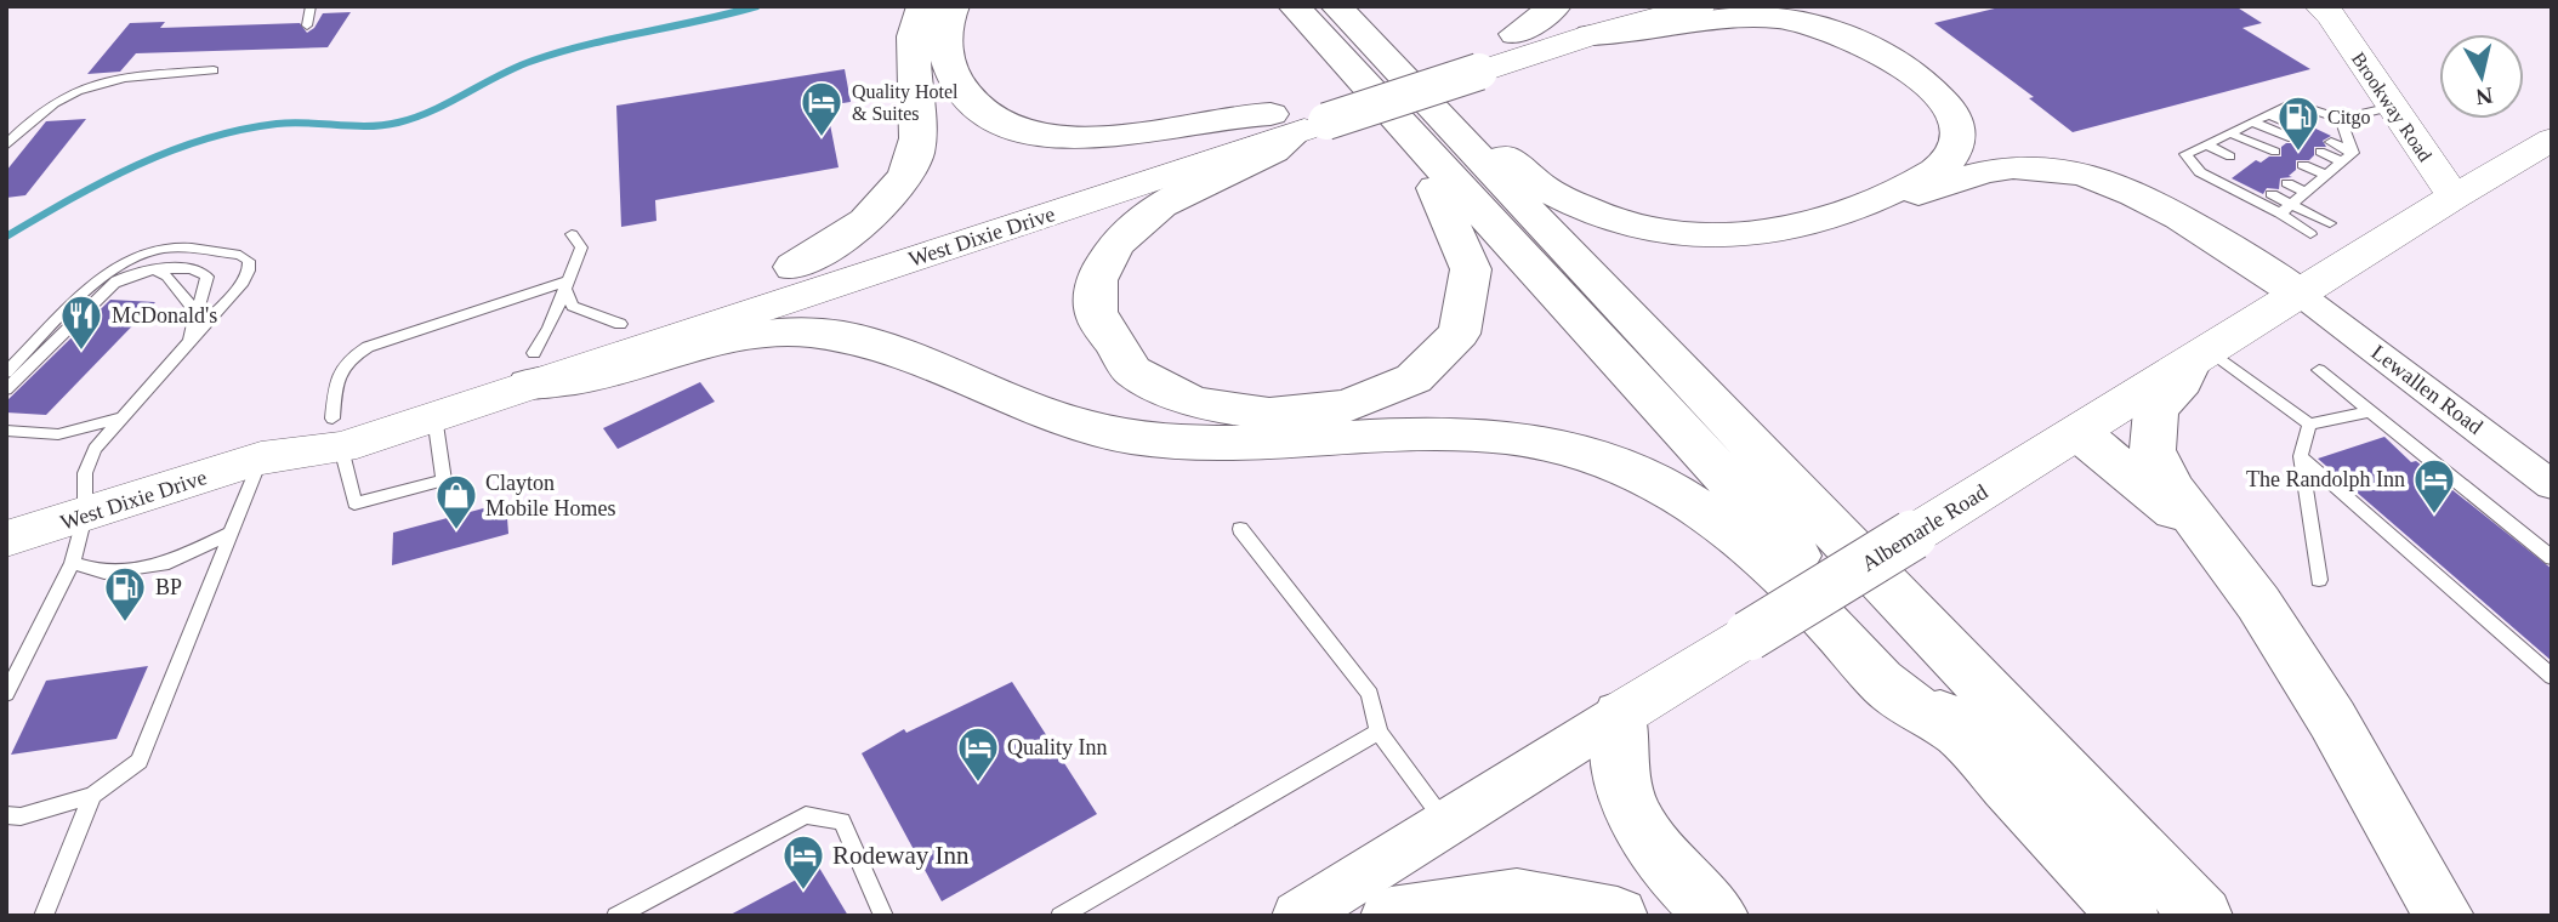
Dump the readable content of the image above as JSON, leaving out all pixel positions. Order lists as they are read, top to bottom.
{
  "streets": {
    "main road": ["Brookway Road", "West Dixie Drive", "Albemarle Road"],
    "street": ["Lewallen Road"]
  },
  "crossings": [
    ["Brookway Road", "Albemarle Road"],
    ["Lewallen Road", "Albemarle Road"]
  ],
  "places": {
    "hotel": [
      "Quality Hotel & Suites",
      "The Randolph Inn",
      "Quality Inn",
      "Rodeway Inn"
    ],
    "fuel station": ["Citgo", "BP"],
    "restaurant": ["McDonald's"],
    "shop": ["Clayton Mobile Homes"]
  },
  "north": "bottom"
}
